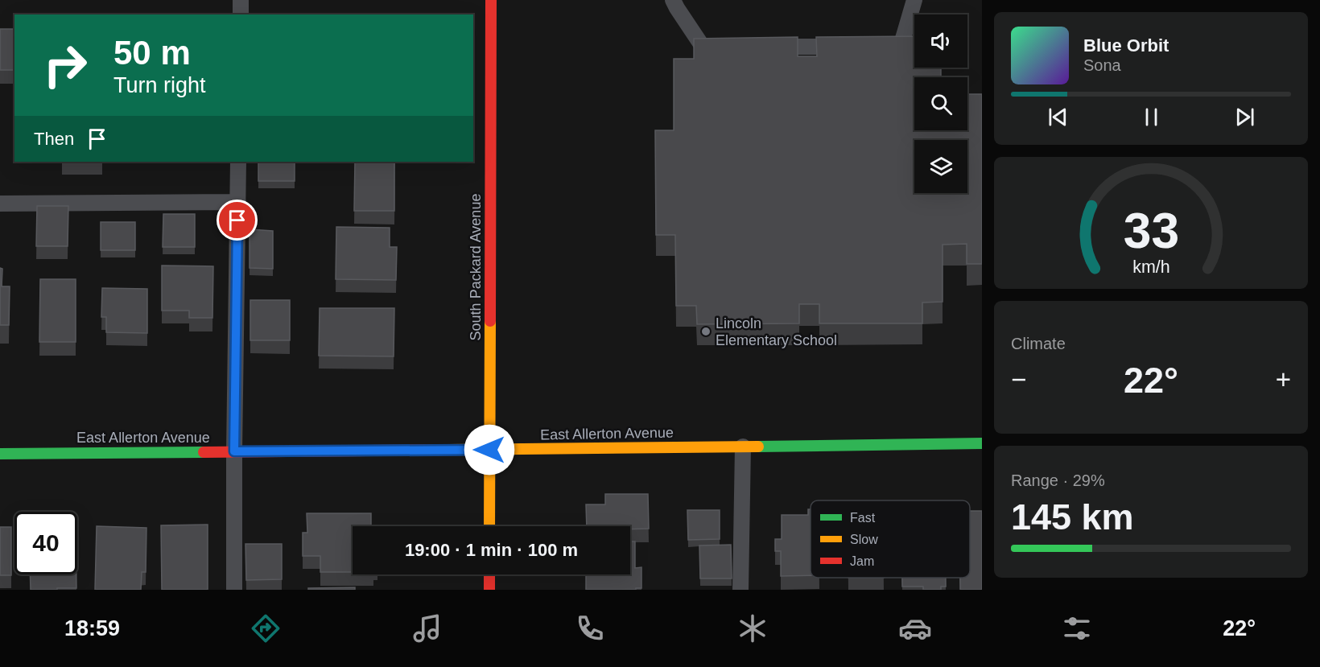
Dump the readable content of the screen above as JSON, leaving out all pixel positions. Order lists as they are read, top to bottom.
{
  "streets": {
    "street": ["South Packard Avenue", "East Allerton Avenue"]
  },
  "crossings": [
    ["South Packard Avenue", "East Allerton Avenue"]
  ],
  "places": ["Lincoln Elementary School"],
  "legend": ["Fast", "Slow", "Jam"],
  "page": {
    "turn": ["50 m", "Turn right"],
    "song": ["Blue Orbit", "Sona"],
    "then": "Then",
    "tile": [
      "Climate",
      ["Range · 29%", "145 km"]
    ],
    "heat": ["−", "22°", "+"],
    "limit": "40",
    "trip": "19:00 · 1 min · 100 m",
    "tabs": ["18:59", "22°"],
    "gauge": ["33", "km/h"]
  }
}
